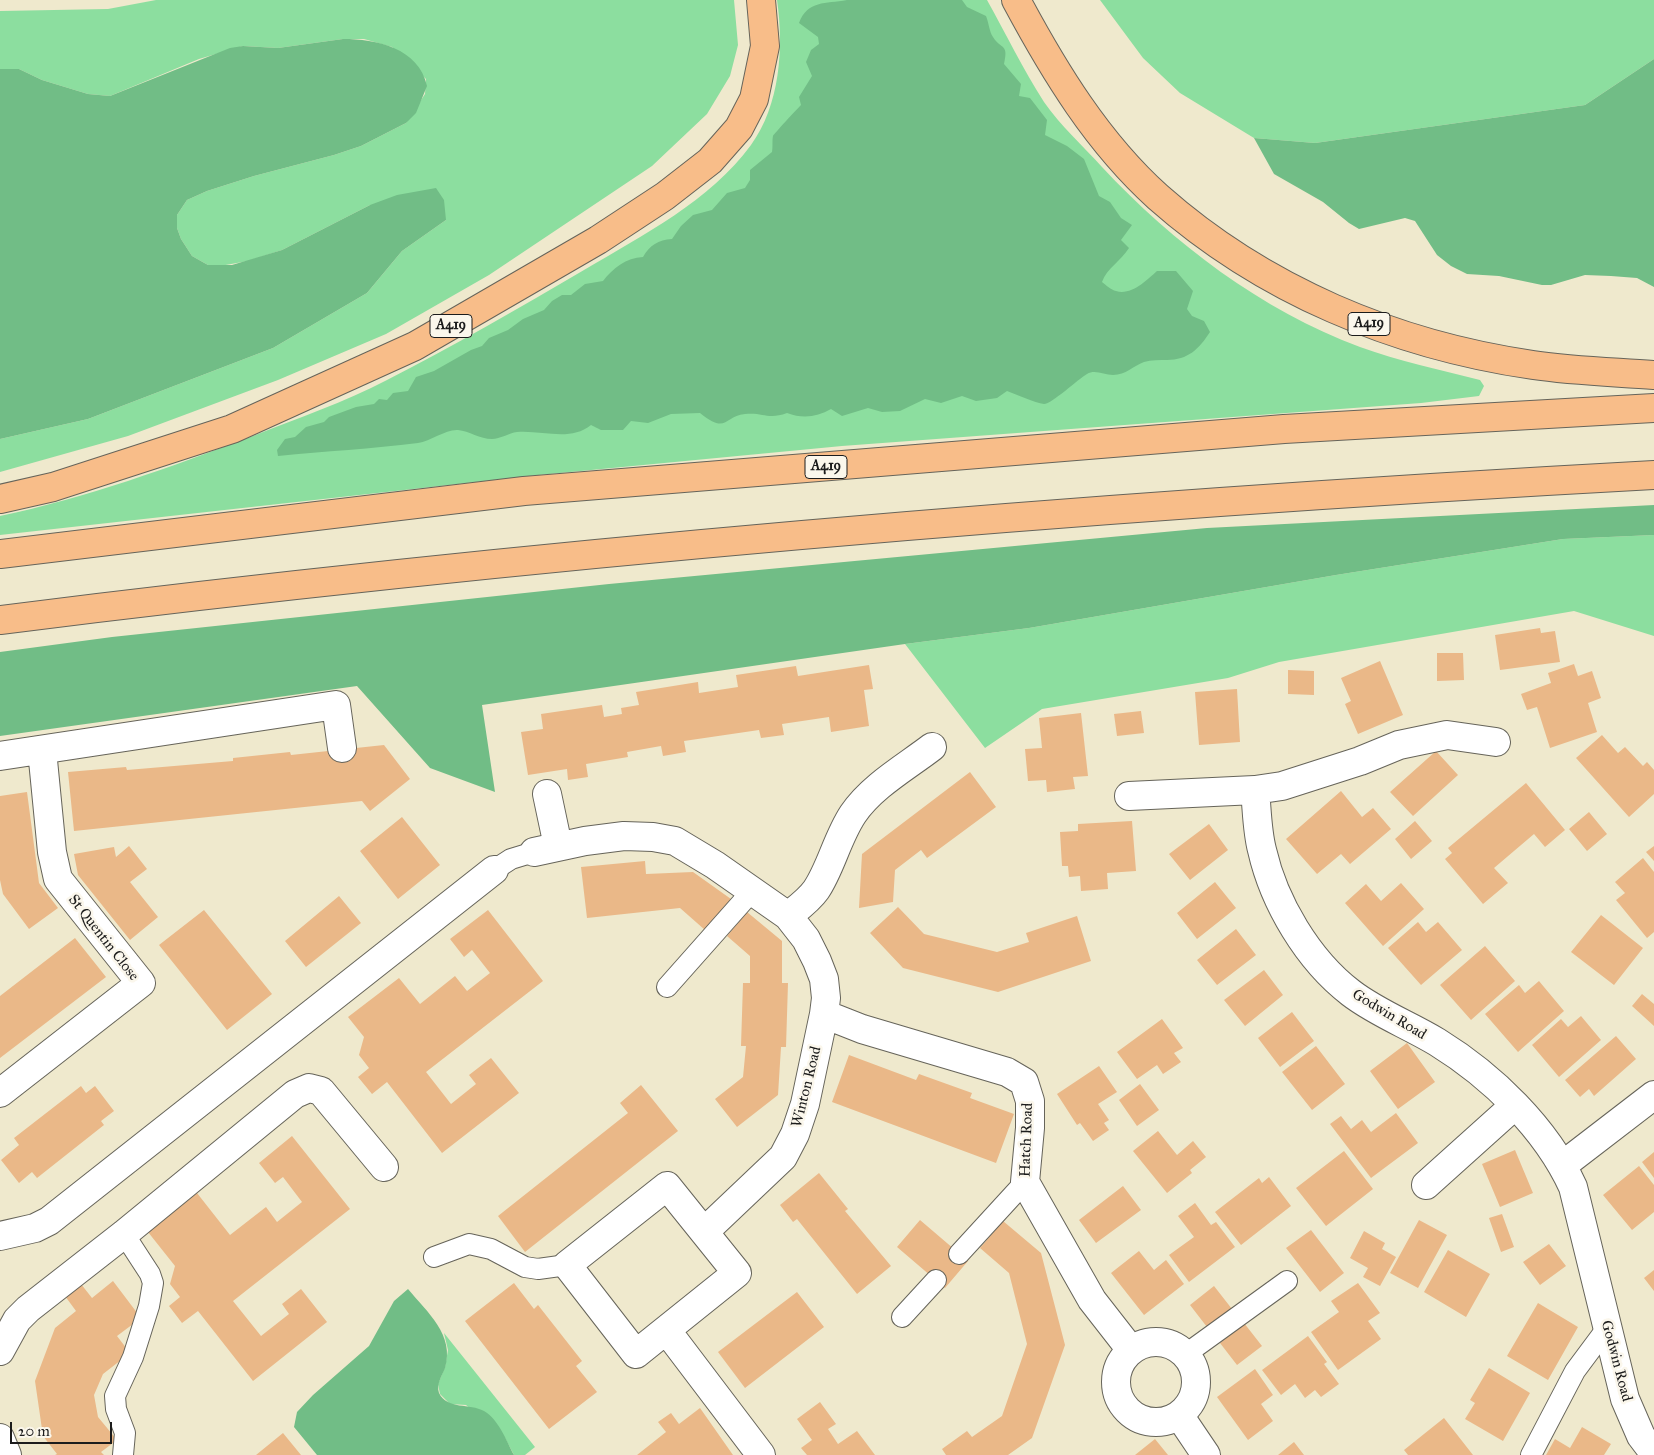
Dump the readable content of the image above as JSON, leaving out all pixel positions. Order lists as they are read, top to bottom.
{
  "streets": {
    "highway": ["A419"],
    "street": [
      "St Quentin Close",
      "Godwin Road",
      "Winton Road",
      "Hatch Road"
    ]
  },
  "crossings": [
    ["Winton Road", "Hatch Road"]
  ],
  "scale_bar": "20 m"
}
